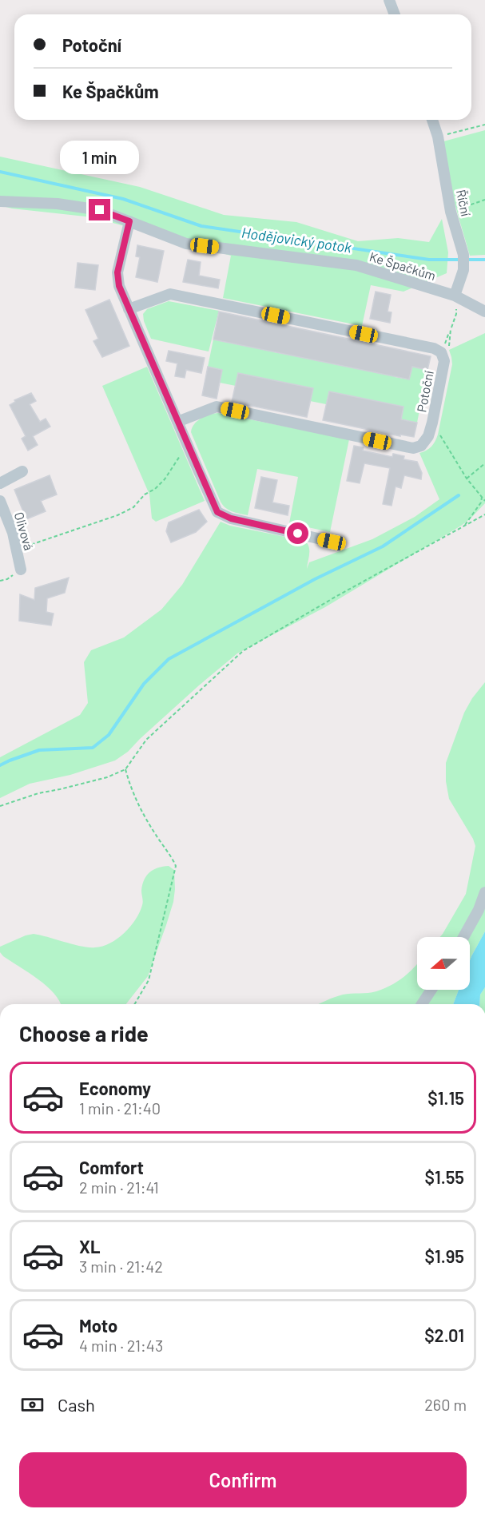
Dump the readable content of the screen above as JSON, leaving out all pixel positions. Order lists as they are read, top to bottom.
{
  "streets": {
    "street": [
      "Říční",
      "Ke Špačkům",
      "Potoční",
      "Olivová"
    ]
  },
  "crossings": [
    ["Říční", "Ke Špačkům"]
  ],
  "water": ["Hodějovický potok"],
  "north": "left",
  "page": {
    "banner": ["Potoční", "Ke Špačkům"],
    "bubble": "1 min",
    "heading": "Choose a ride",
    "list": [
      {
        "name": "Economy",
        "note": "1 min · 21:40",
        "value": "$1.15"
      },
      {
        "name": "Comfort",
        "note": "2 min · 21:41",
        "value": "$1.55"
      },
      {
        "name": "XL",
        "note": "3 min · 21:42",
        "value": "$1.95"
      },
      {
        "name": "Moto",
        "note": "4 min · 21:43",
        "value": "$2.01"
      }
    ],
    "pay": ["Cash", "260 m"],
    "buttons": "Confirm"
  }
}
